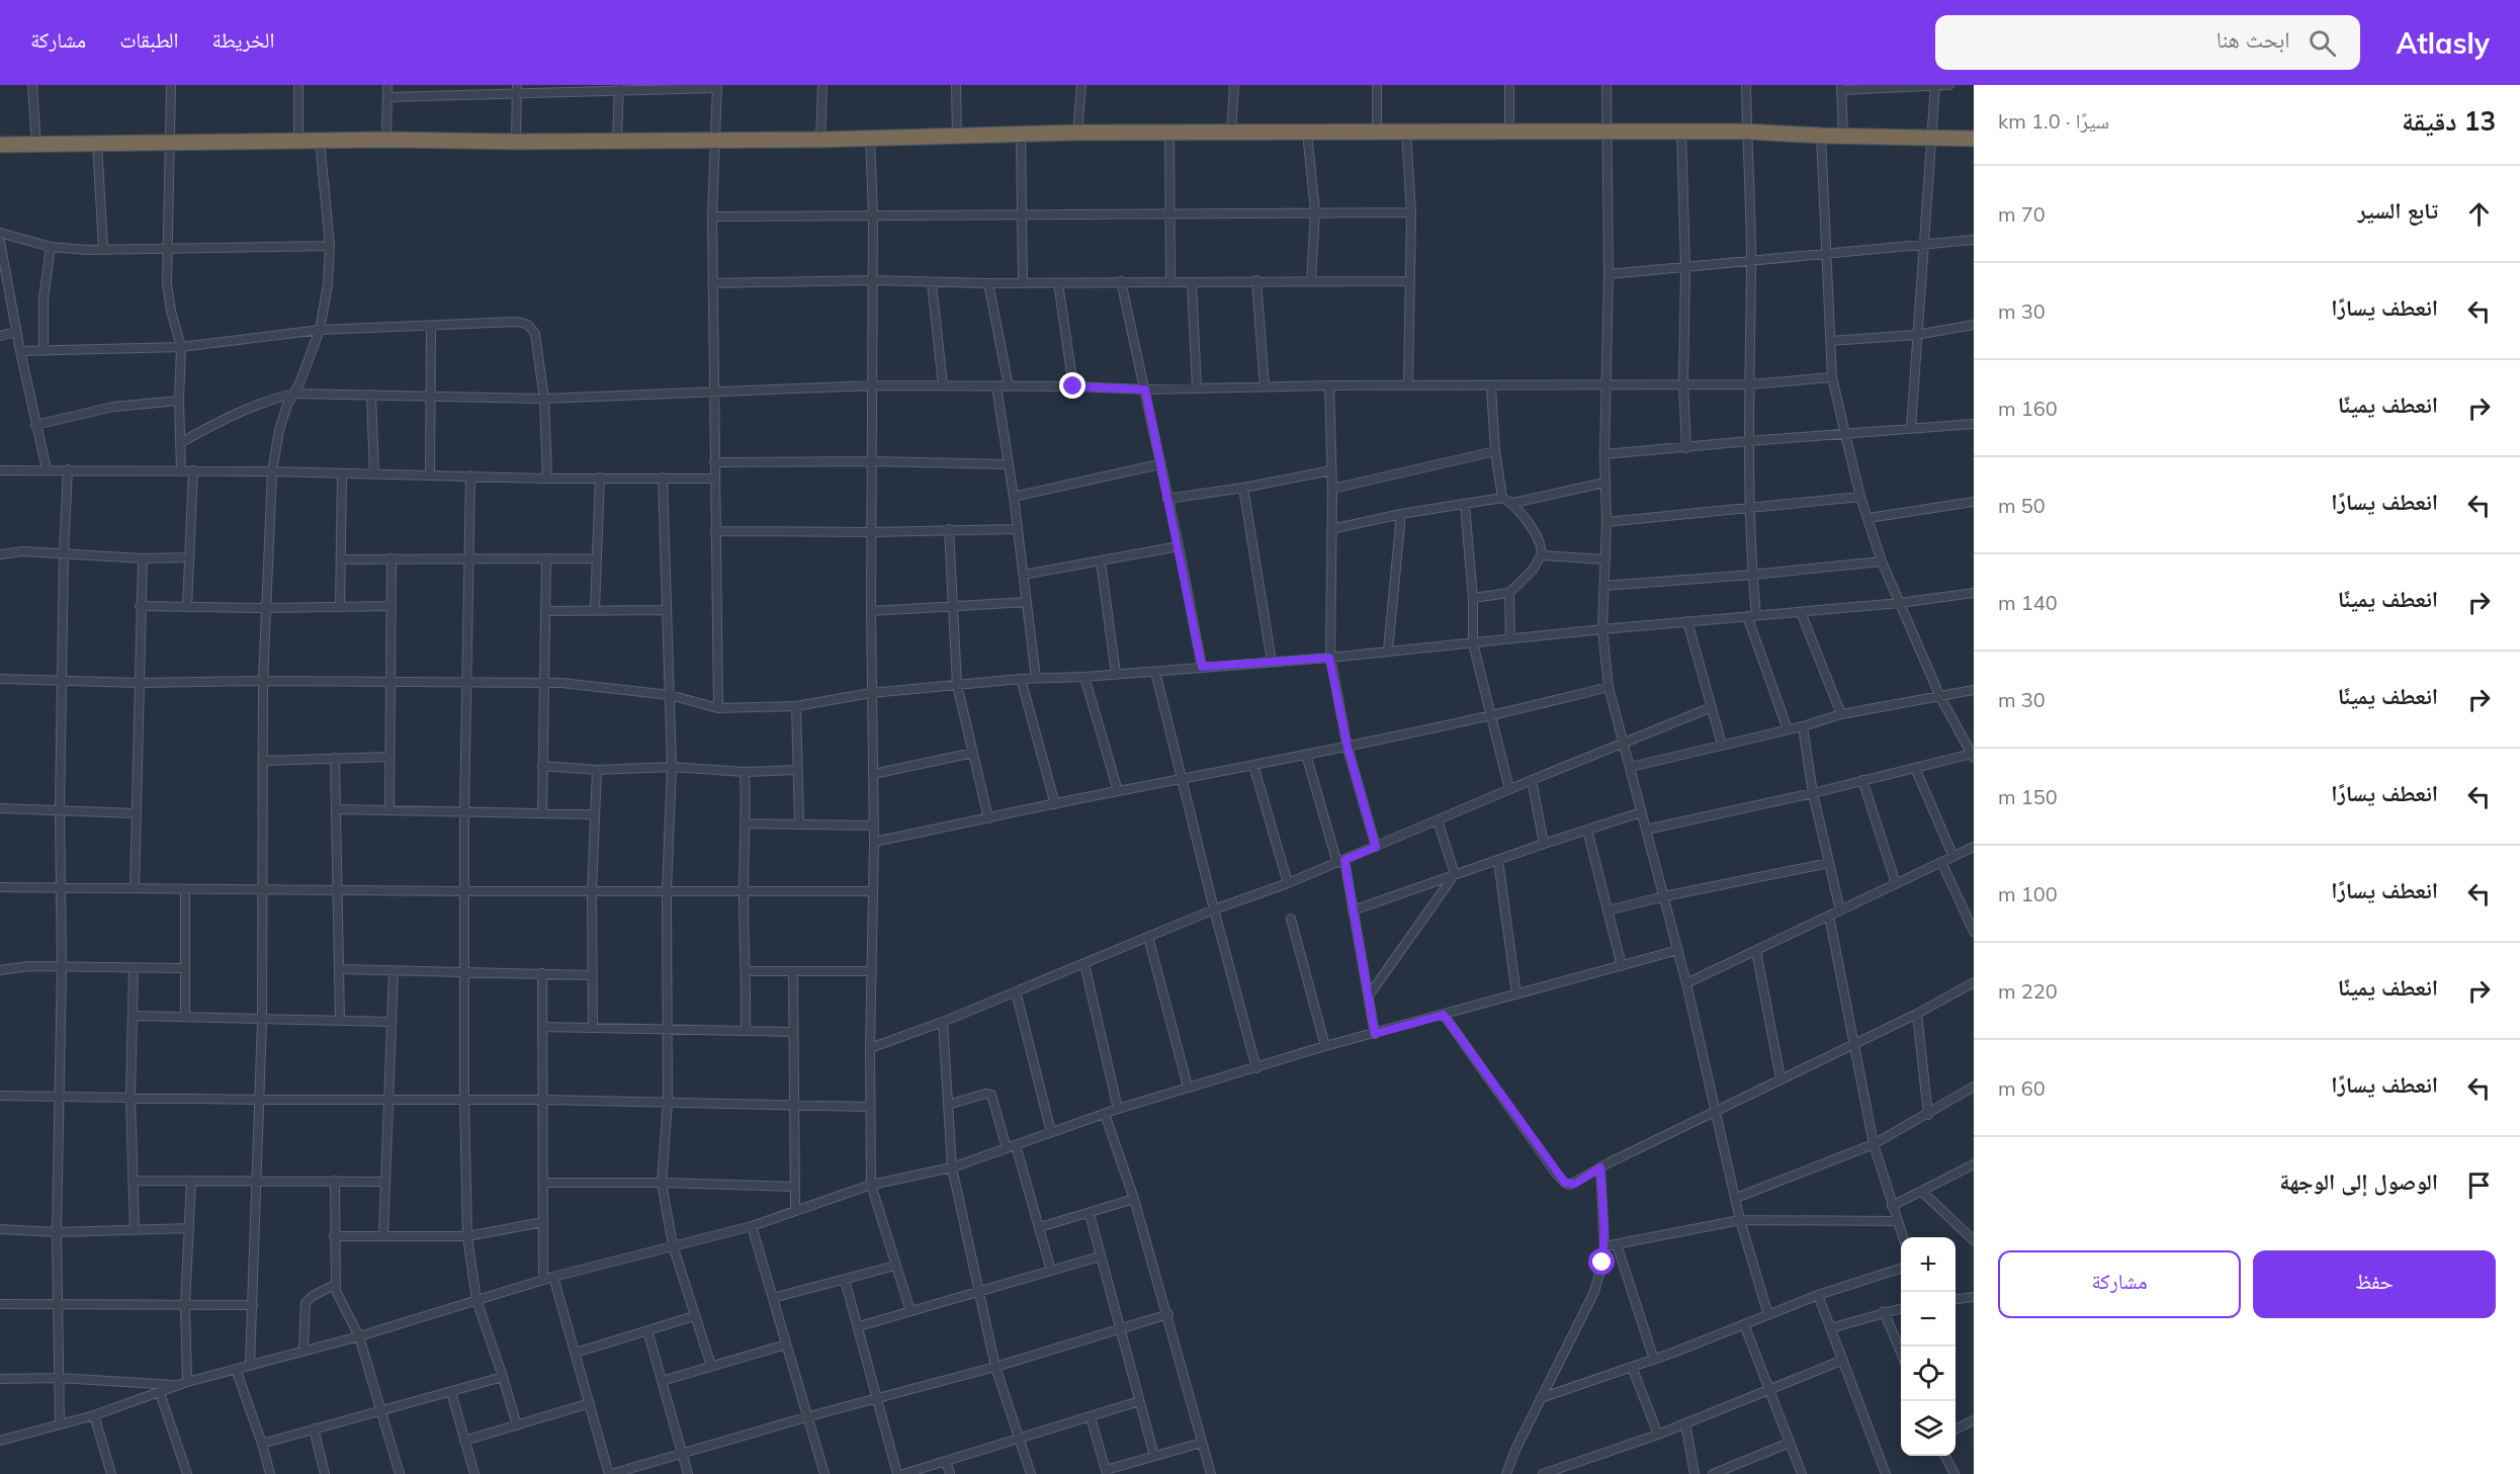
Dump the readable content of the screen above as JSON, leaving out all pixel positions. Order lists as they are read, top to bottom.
{
  "page": {
    "header": "Atlasly",
    "search": "ابحث هنا",
    "nav": ["الخريطة", "الطبقات", "مشاركة"],
    "heading": ["13 دقيقة", "سيرًا · 1.0 km"],
    "list": [
      ["تابع السير", "70 m"],
      ["انعطف يسارًا", "30 m"],
      ["انعطف يمينًا", "160 m"],
      ["انعطف يسارًا", "50 m"],
      ["انعطف يمينًا", "140 m"],
      ["انعطف يمينًا", "30 m"],
      ["انعطف يسارًا", "150 m"],
      ["انعطف يسارًا", "100 m"],
      ["انعطف يمينًا", "220 m"],
      ["انعطف يسارًا", "60 m"],
      "الوصول إلى الوجهة"
    ],
    "buttons": ["حفظ", "مشاركة"],
    "map_buttons": ["+", "−"]
  }
}
